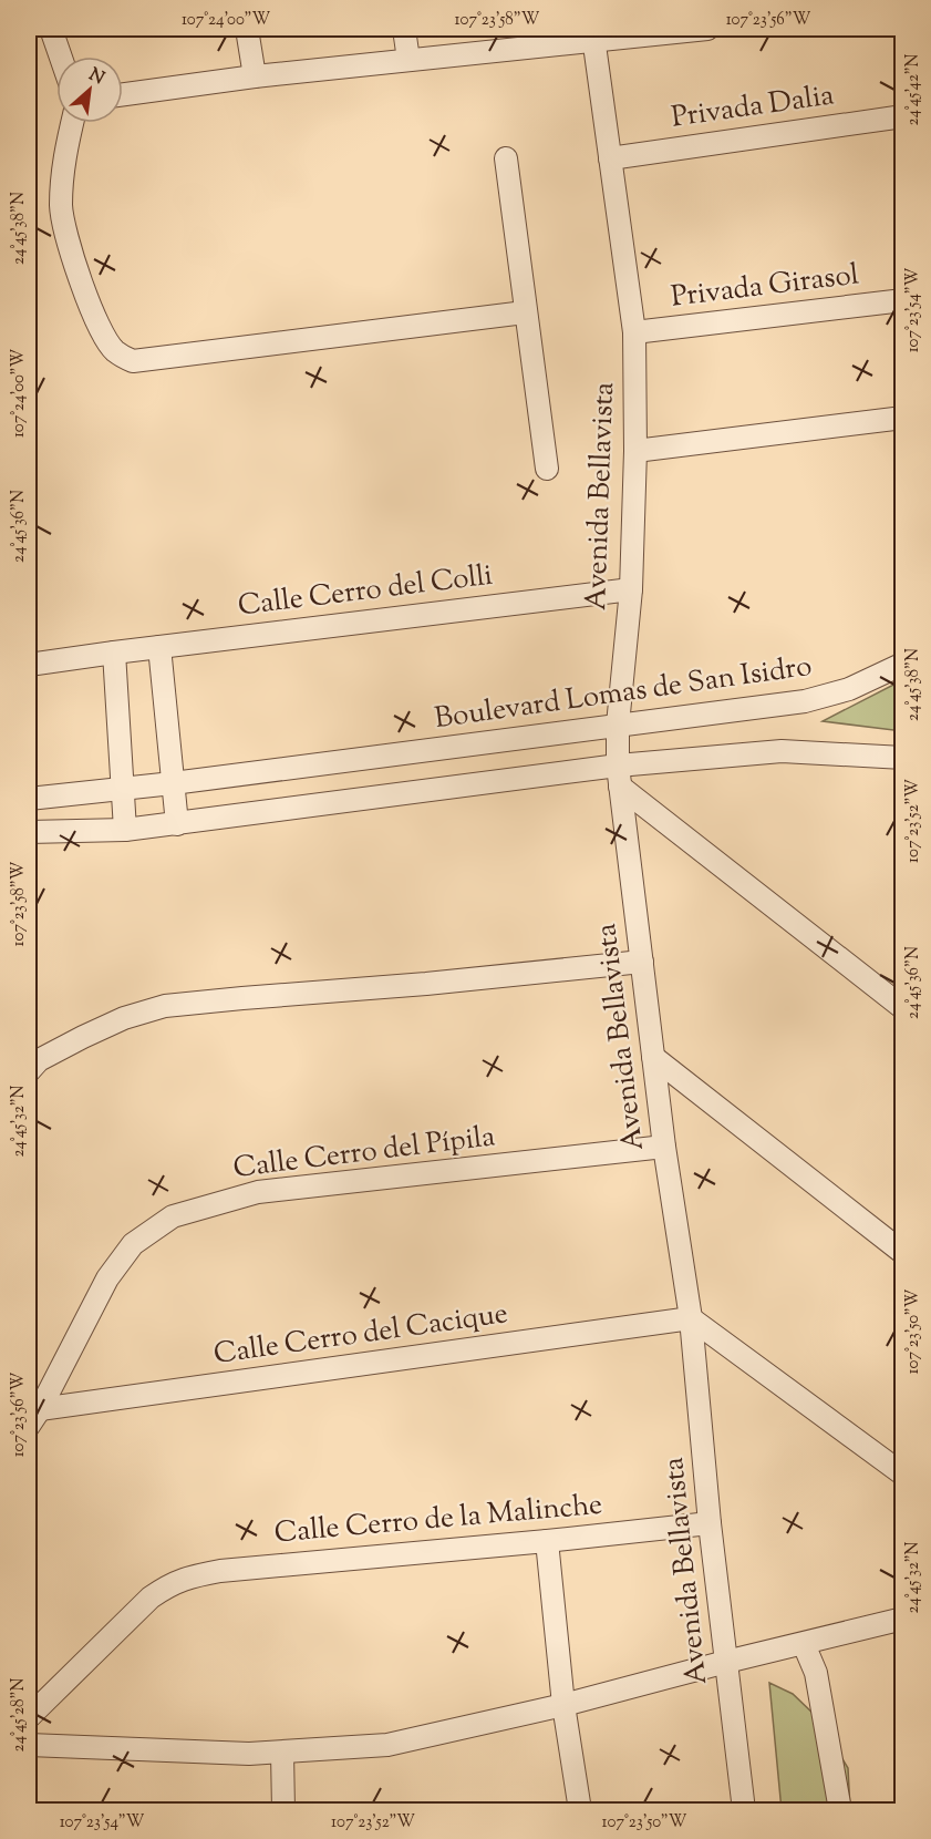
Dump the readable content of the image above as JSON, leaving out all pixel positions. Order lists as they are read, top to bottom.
{
  "streets": {
    "street": [
      "Privada Dalia",
      "Privada Girasol",
      "Avenida Bellavista",
      "Calle Cerro del Colli",
      "Boulevard Lomas de San Isidro",
      "Calle Cerro del Pípila",
      "Calle Cerro del Cacique",
      "Calle Cerro de la Malinche"
    ]
  },
  "crossings": [
    ["Privada Dalia", "Avenida Bellavista"],
    ["Privada Girasol", "Avenida Bellavista"],
    ["Avenida Bellavista", "Calle Cerro del Colli"],
    ["Avenida Bellavista", "Boulevard Lomas de San Isidro"],
    ["Avenida Bellavista", "Calle Cerro del Pípila"],
    ["Avenida Bellavista", "Calle Cerro del Cacique"],
    ["Avenida Bellavista", "Calle Cerro de la Malinche"],
    ["Calle Cerro del Pípila", "Calle Cerro del Cacique"]
  ],
  "north": "top right",
  "coordinates": [
    "107°24'00\"W",
    "107°23'58\"W",
    "107°23'56\"W",
    "24°45'42\"N",
    "24°45'38\"N",
    "107°23'54\"W",
    "24°45'36\"N",
    "107°23'52\"W",
    "24°45'32\"N",
    "107°23'50\"W",
    "24°45'28\"N"
  ]
}
